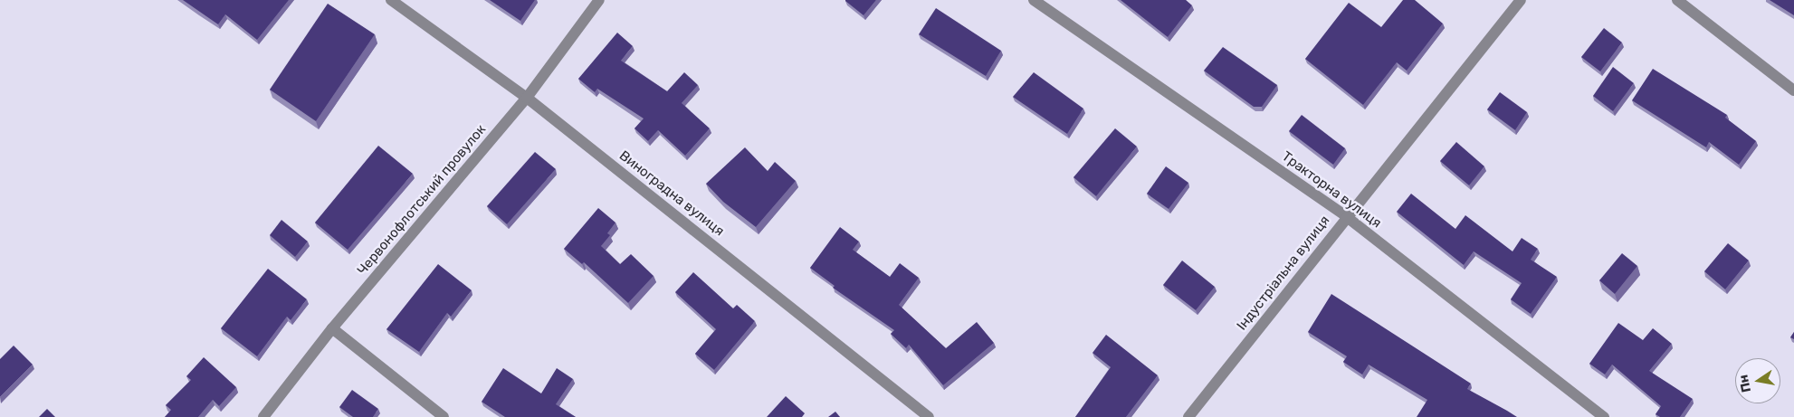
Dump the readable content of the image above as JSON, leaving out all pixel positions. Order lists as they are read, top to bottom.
{
  "streets": {
    "street": [
      "Тракторна вулиця",
      "Виноградна вулиця",
      "Червонофлотський провулок",
      "Індустріальна вулиця"
    ]
  },
  "crossings": [
    ["Тракторна вулиця", "Індустріальна вулиця"],
    ["Виноградна вулиця", "Червонофлотський провулок"]
  ],
  "north": "left"
}
